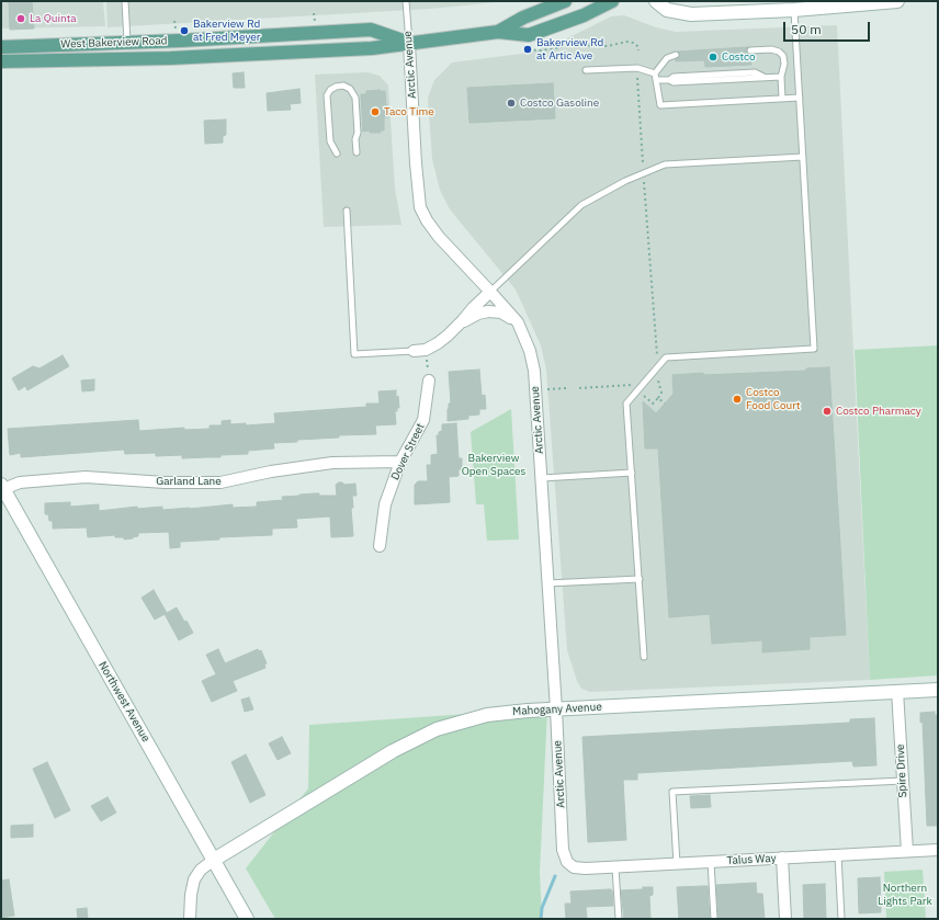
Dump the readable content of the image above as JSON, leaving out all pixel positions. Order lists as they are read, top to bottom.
{
  "streets": {
    "main road": ["West Bakerview Road"],
    "street": [
      "Arctic Avenue",
      "Dover Street",
      "Garland Lane",
      "Northwest Avenue",
      "Mahogany Avenue",
      "Spire Drive",
      "Talus Way"
    ]
  },
  "crossings": [
    ["West Bakerview Road", "Arctic Avenue"],
    ["Arctic Avenue", "Mahogany Avenue"],
    ["Arctic Avenue", "Talus Way"],
    ["Dover Street", "Garland Lane"],
    ["Garland Lane", "Northwest Avenue"],
    ["Northwest Avenue", "Mahogany Avenue"],
    ["Mahogany Avenue", "Spire Drive"],
    ["Spire Drive", "Talus Way"]
  ],
  "parks": ["Bakerview Open Spaces", "Northern Lights Park"],
  "places": [
    "La Quinta",
    "Bakerview Rd at Fred Meyer",
    "Bakerview Rd at Artic Ave",
    "Costco",
    "Costco Gasoline",
    "Taco Time",
    "Costco Food Court",
    "Costco Pharmacy"
  ],
  "scale_bar": "50 m"
}
